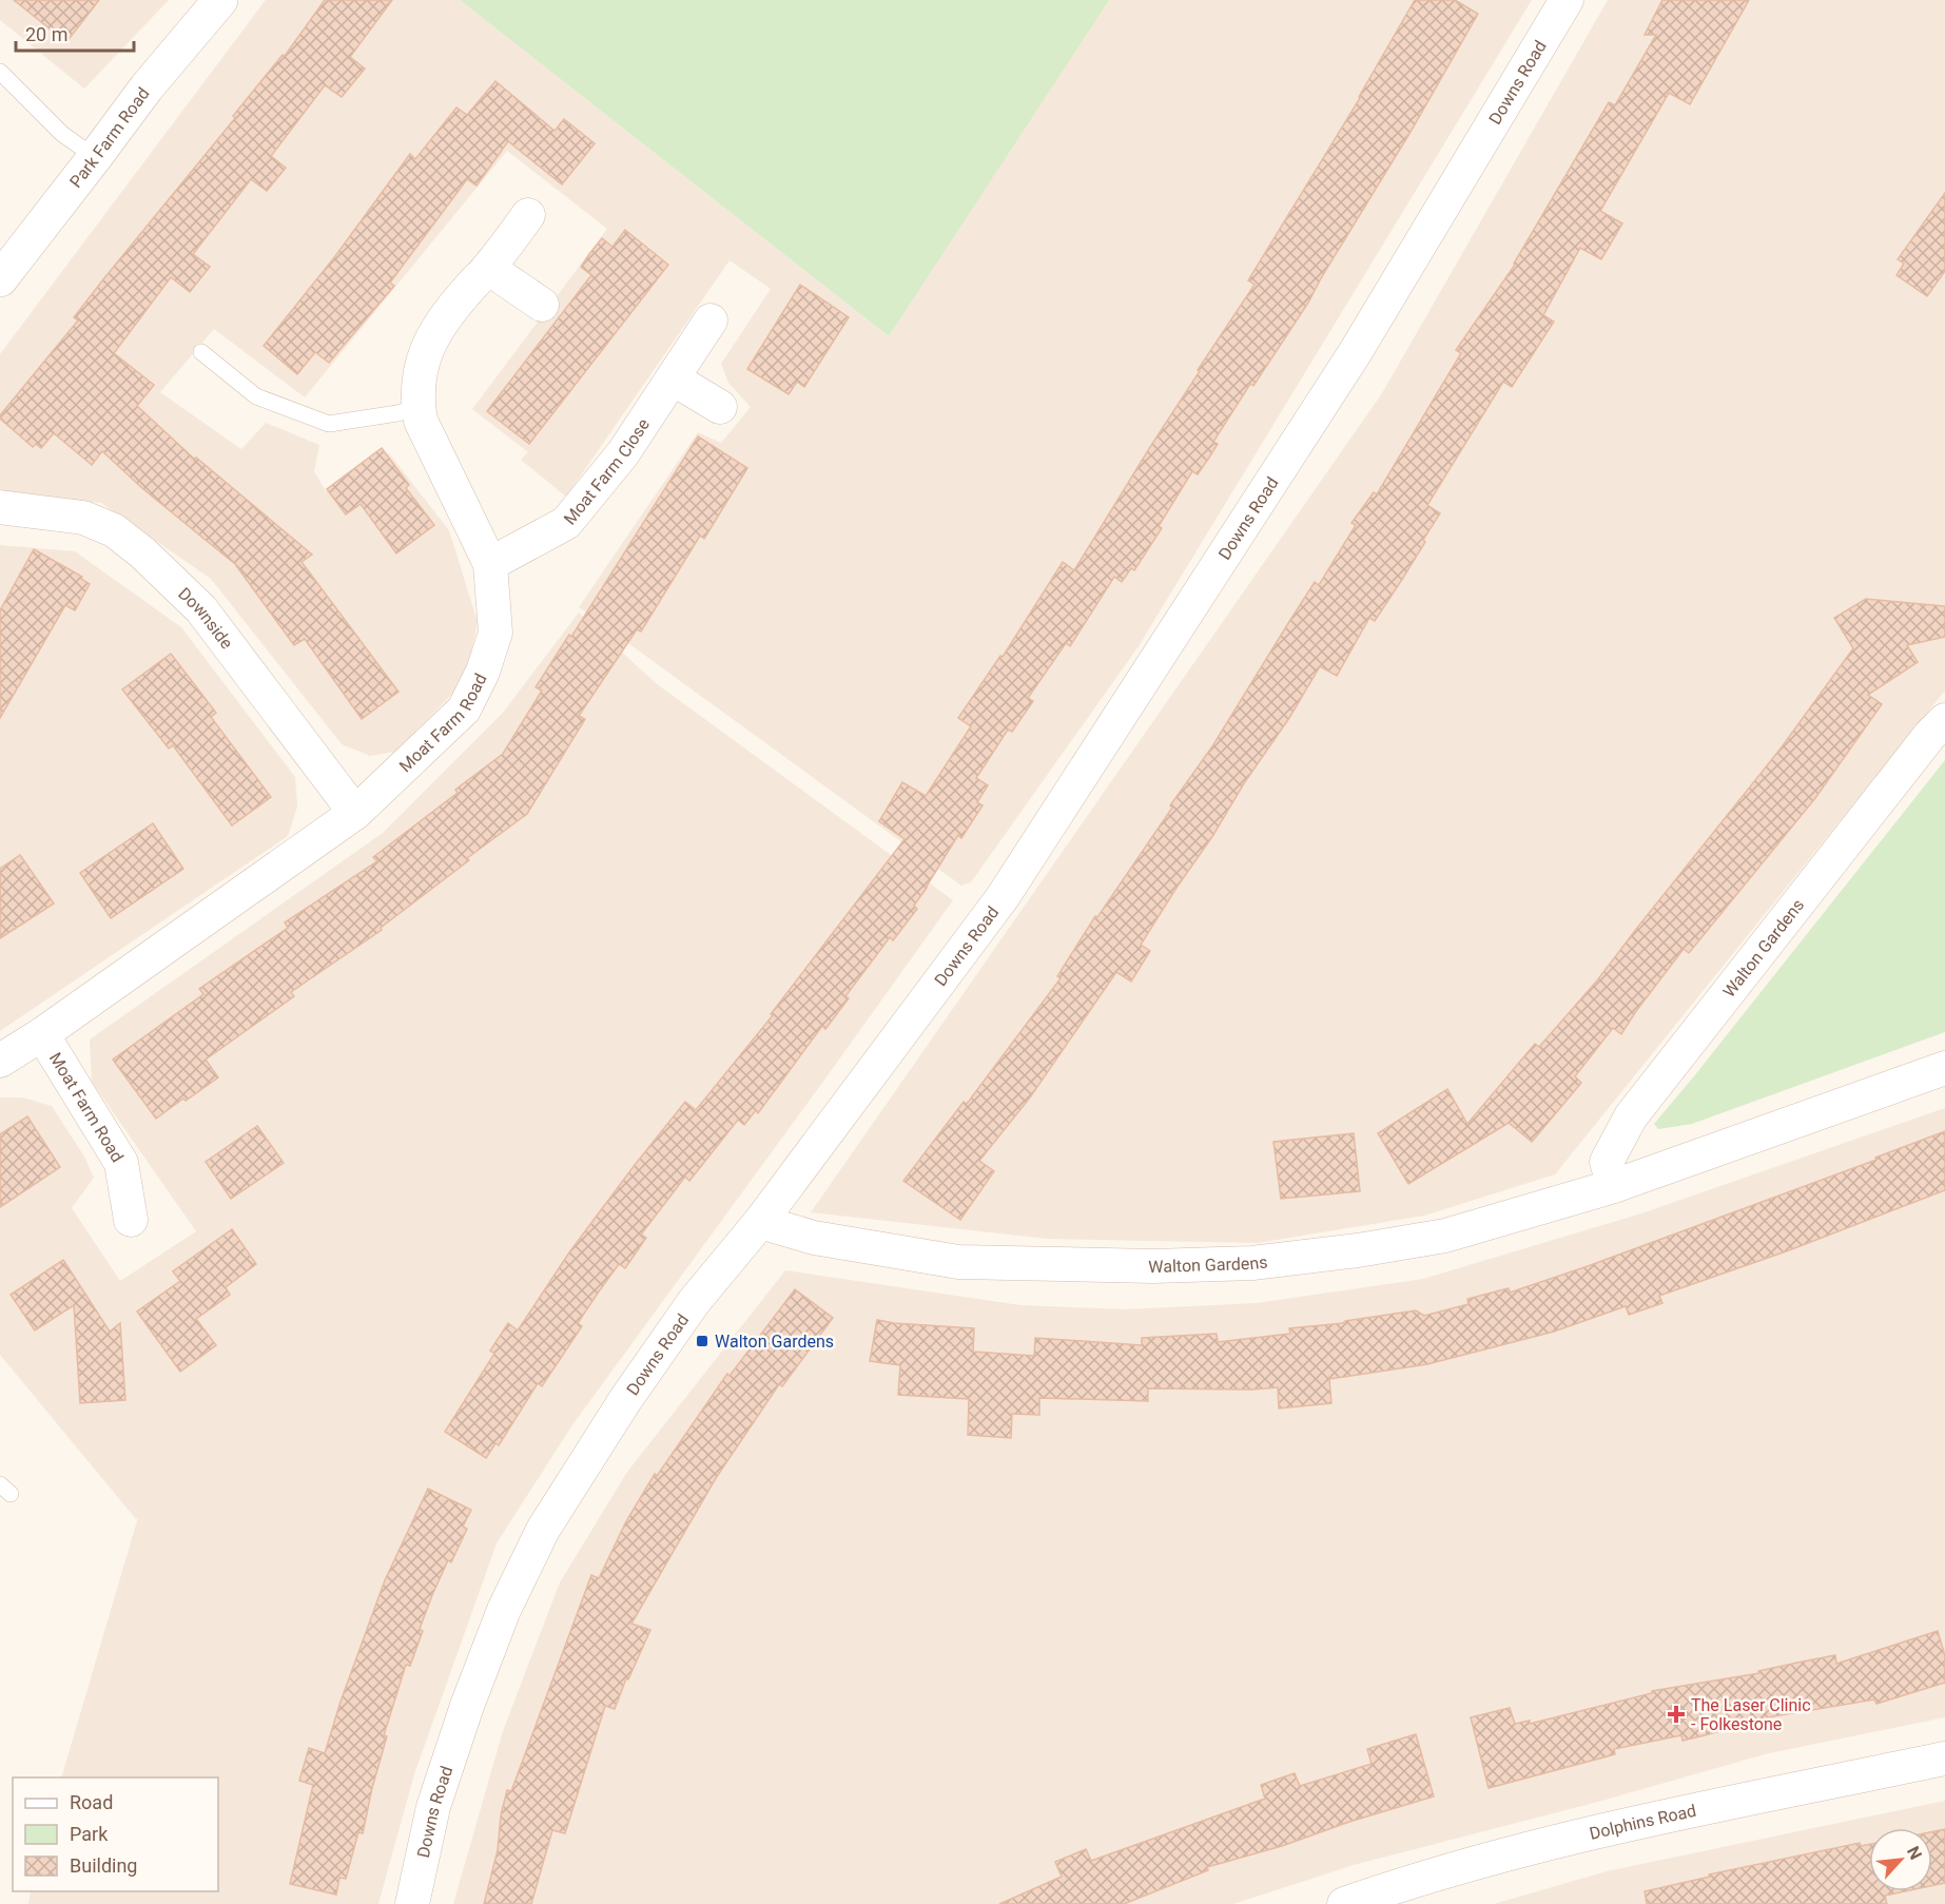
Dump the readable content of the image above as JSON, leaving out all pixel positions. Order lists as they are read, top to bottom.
{
  "streets": {
    "street": [
      "Downs Road",
      "Park Farm Road",
      "Moat Farm Close",
      "Downside",
      "Moat Farm Road",
      "Walton Gardens",
      "Dolphins Road"
    ]
  },
  "crossings": [
    ["Downs Road", "Walton Gardens"],
    ["Moat Farm Close", "Moat Farm Road"],
    ["Downside", "Moat Farm Road"]
  ],
  "places": {
    "transit": ["Walton Gardens"],
    "health": ["The Laser Clinic - Folkestone"]
  },
  "legend": ["Road", "Park", "Building"],
  "scale_bar": "20 m",
  "north": "top right"
}
